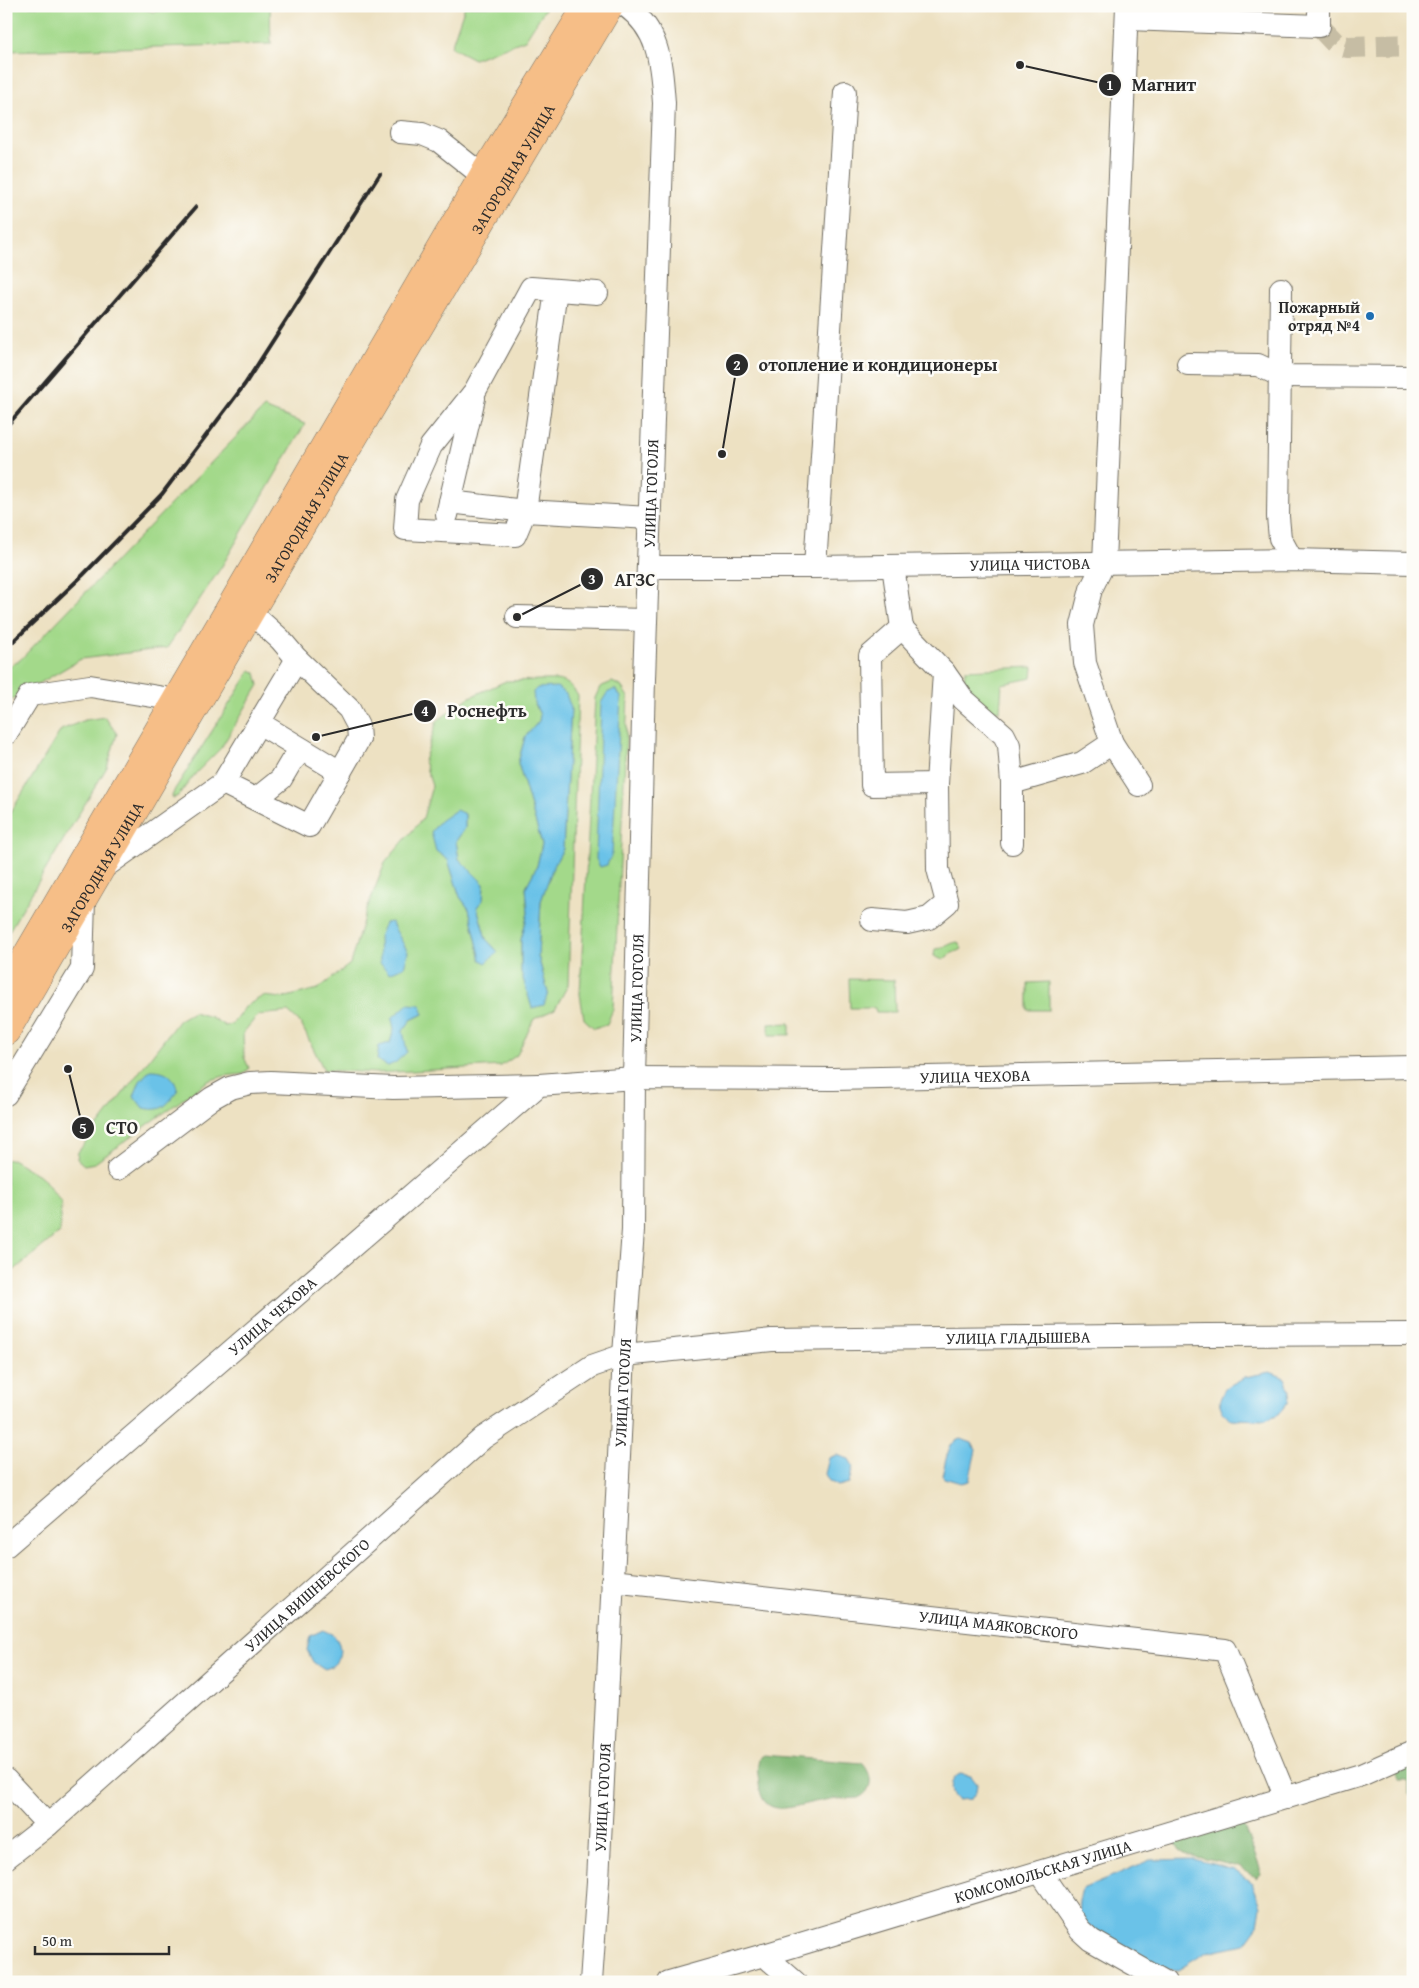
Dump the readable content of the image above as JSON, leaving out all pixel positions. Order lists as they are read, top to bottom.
{
  "streets": {
    "highway": ["ЗАГОРОДНАЯ УЛИЦА"],
    "street": [
      "УЛИЦА ГОГОЛЯ",
      "УЛИЦА ЧИСТОВА",
      "УЛИЦА ЧЕХОВА",
      "УЛИЦА ГЛАДЫШЕВА",
      "УЛИЦА ВИШНЕВСКОГО",
      "УЛИЦА МАЯКОВСКОГО",
      "КОМСОМОЛЬСКАЯ УЛИЦА"
    ]
  },
  "crossings": [
    ["УЛИЦА ГОГОЛЯ", "УЛИЦА ЧИСТОВА"],
    ["УЛИЦА ГОГОЛЯ", "УЛИЦА ЧЕХОВА"],
    ["УЛИЦА ГОГОЛЯ", "УЛИЦА ГЛАДЫШЕВА"],
    ["УЛИЦА ГОГОЛЯ", "УЛИЦА ВИШНЕВСКОГО"],
    ["УЛИЦА ГОГОЛЯ", "УЛИЦА МАЯКОВСКОГО"],
    ["УЛИЦА ГЛАДЫШЕВА", "УЛИЦА ВИШНЕВСКОГО"],
    ["УЛИЦА МАЯКОВСКОГО", "КОМСОМОЛЬСКАЯ УЛИЦА"]
  ],
  "places": [
    "Магнит",
    "Пожарный отряд №4",
    "отопление и кондиционеры",
    "АГЗС",
    "Роснефть",
    "СТО"
  ],
  "scale_bar": "50 m"
}
